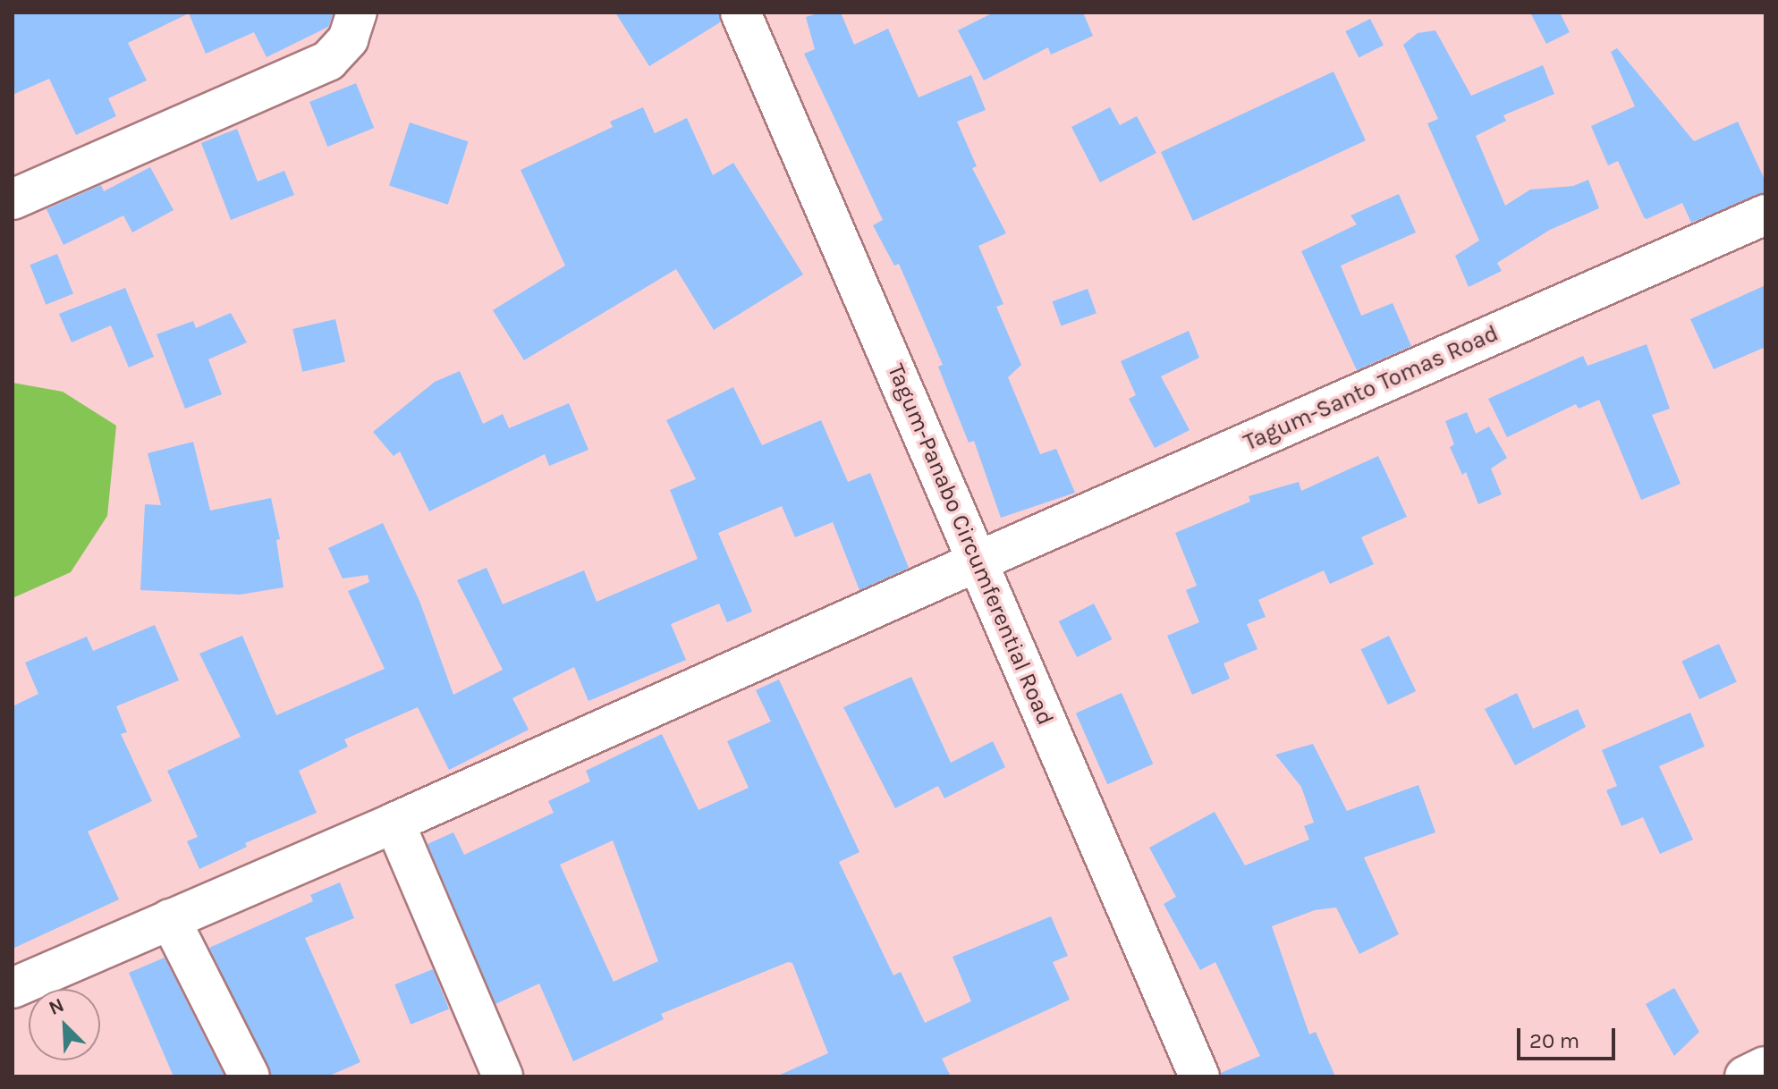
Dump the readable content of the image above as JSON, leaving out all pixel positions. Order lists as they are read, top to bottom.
{
  "streets": {
    "main road": ["Tagum-Santo Tomas Road", "Tagum-Panabo Circumferential Road"]
  },
  "crossings": [
    ["Tagum-Santo Tomas Road", "Tagum-Panabo Circumferential Road"]
  ],
  "scale_bar": "20 m",
  "north": "top left"
}
